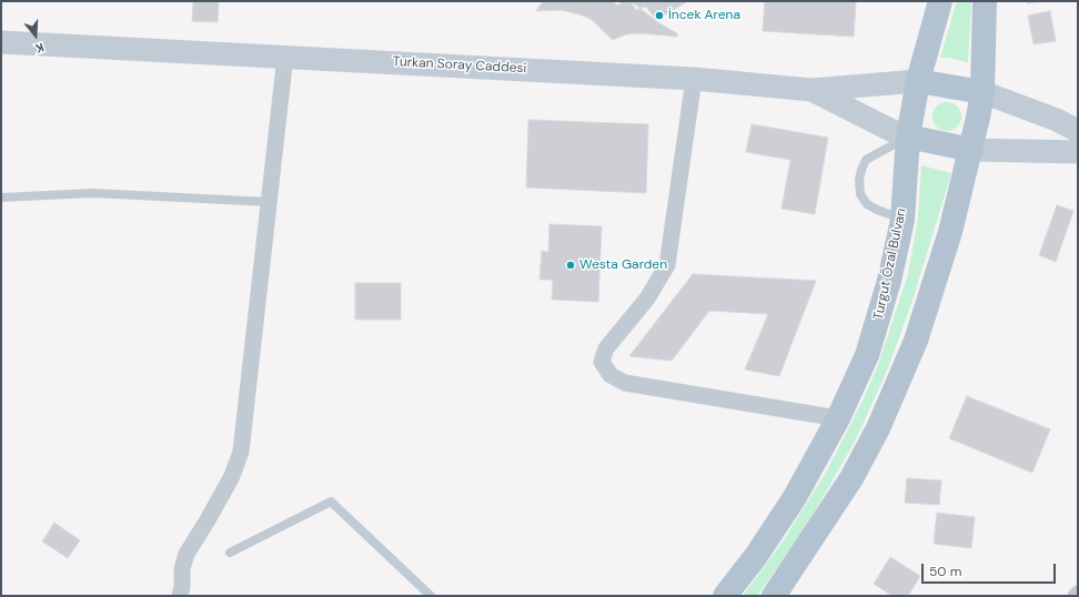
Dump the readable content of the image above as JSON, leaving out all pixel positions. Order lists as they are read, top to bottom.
{
  "streets": {
    "main road": ["Turgut Özal Bulvarı"],
    "street": ["Turkan Soray Caddesi"]
  },
  "crossings": [
    ["Turkan Soray Caddesi", "Turgut Özal Bulvarı"]
  ],
  "places": ["İncek Arena", "Westa Garden"],
  "scale_bar": "50 m",
  "north": "bottom"
}
